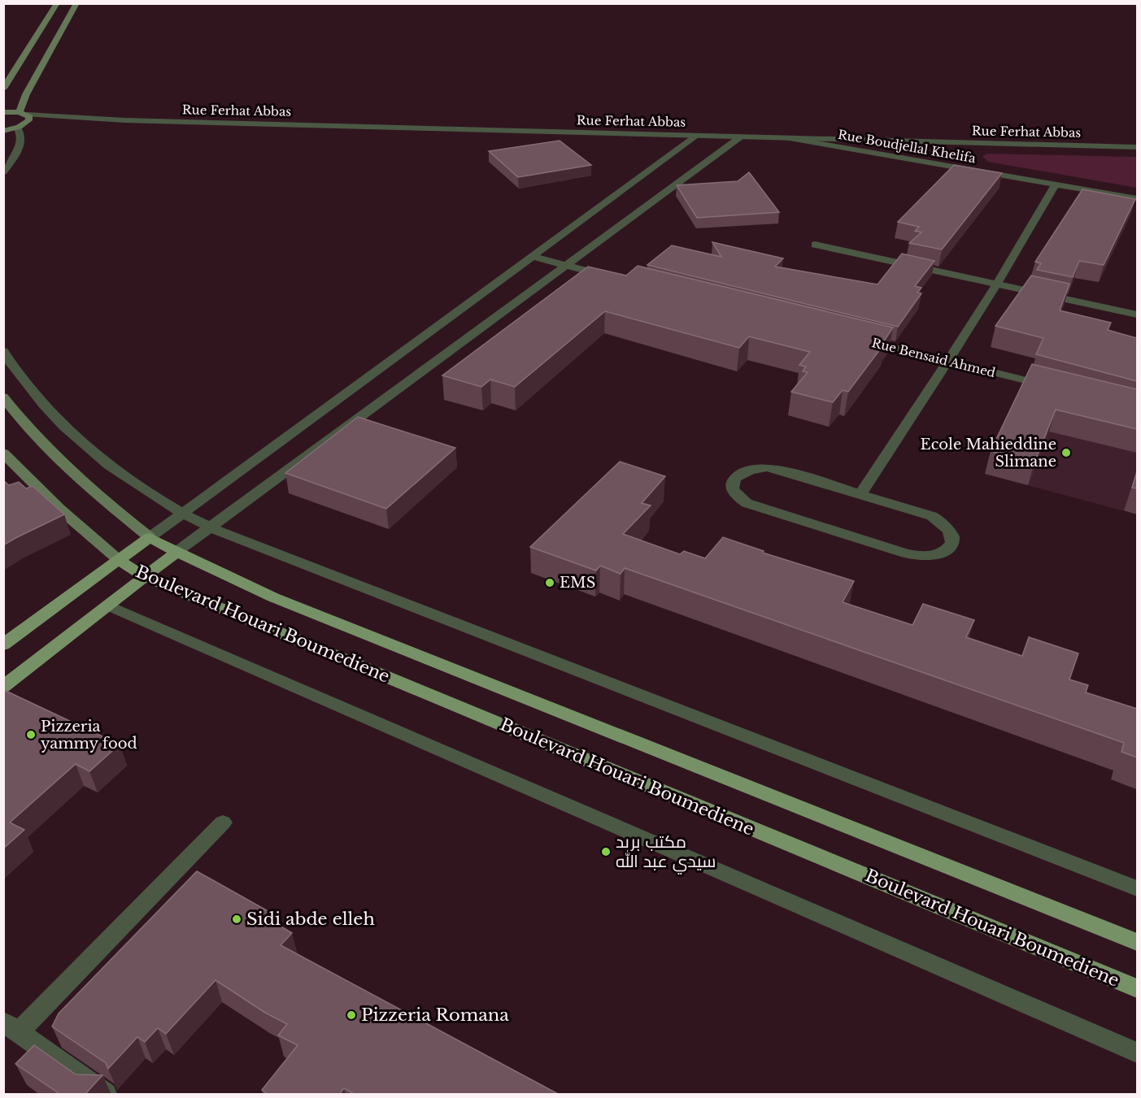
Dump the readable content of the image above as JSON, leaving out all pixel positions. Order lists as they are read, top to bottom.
{
  "streets": {
    "main road": ["Boulevard Houari Boumediene"],
    "street": ["Rue Ferhat Abbas", "Rue Boudjellal Khelifa", "Rue Bensaid Ahmed"]
  },
  "crossings": [
    ["Rue Ferhat Abbas", "Rue Boudjellal Khelifa"]
  ],
  "places": [
    "Ecole Mahieddine Slimane",
    "EMS",
    "Pizzeria yammy food",
    "مكتب بريد سيدي عبد الله",
    "Sidi abde elleh",
    "Pizzeria Romana"
  ]
}
